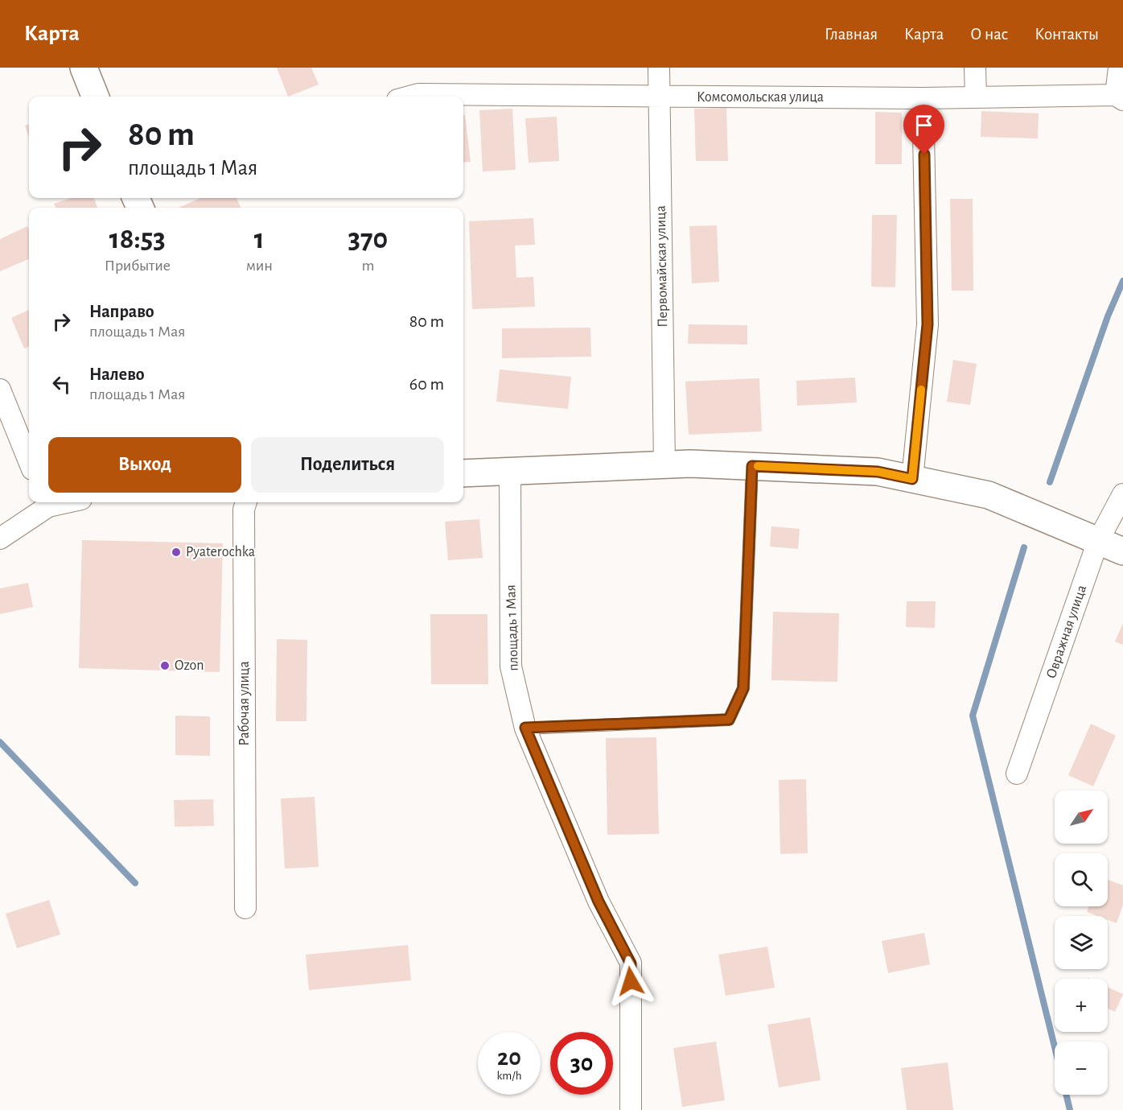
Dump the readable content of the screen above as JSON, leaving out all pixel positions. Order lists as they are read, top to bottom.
{
  "streets": {
    "street": [
      "Комсомольская улица",
      "Первомайская улица",
      "площадь 1 Мая",
      "Овражная улица",
      "Рабочая улица"
    ]
  },
  "crossings": [
    ["Комсомольская улица", "Первомайская улица"]
  ],
  "places": ["Pyaterochka", "Ozon"],
  "north": "top right",
  "page": {
    "header": "Карта",
    "nav": [
      "Главная",
      "Карта",
      "О нас",
      "Контакты"
    ],
    "turn": ["80 m", "площадь 1 Мая"],
    "eta": [
      "18:53",
      "Прибытие",
      "1",
      "мин",
      "370",
      "m"
    ],
    "list": [
      {
        "name": "Направо",
        "note": "площадь 1 Мая",
        "value": "80 m"
      },
      {
        "name": "Налево",
        "note": "площадь 1 Мая",
        "value": "60 m"
      }
    ],
    "buttons": ["Выход", "Поделиться"],
    "map_buttons": ["+", "−"],
    "speed": "20 km/h",
    "limit": "30"
  }
}
